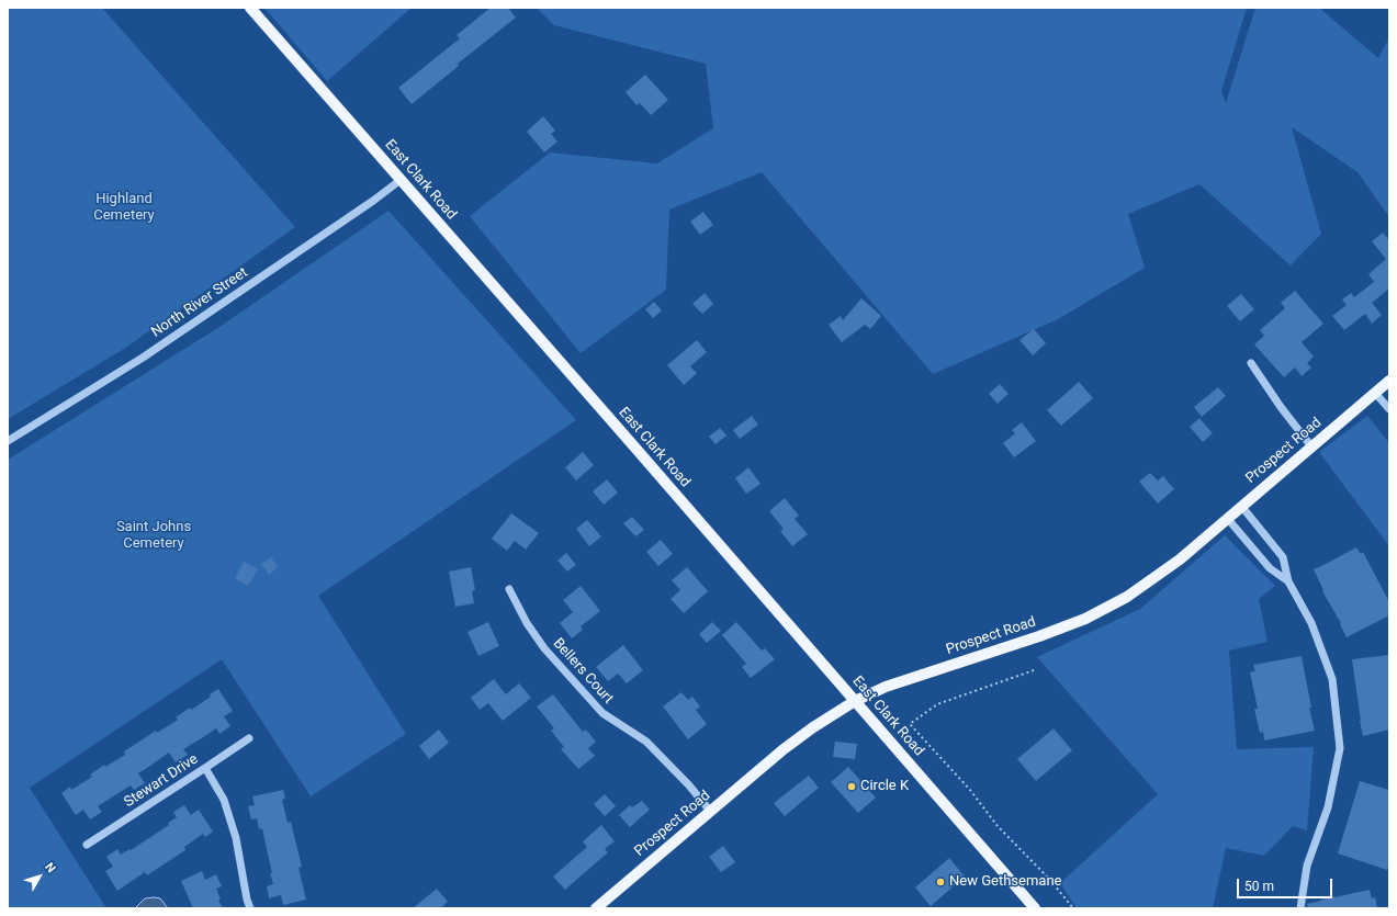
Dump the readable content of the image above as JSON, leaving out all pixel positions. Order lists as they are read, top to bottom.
{
  "streets": {
    "main road": ["East Clark Road", "Prospect Road"],
    "street": ["North River Street", "Bellers Court", "Stewart Drive"]
  },
  "crossings": [
    ["East Clark Road", "North River Street"],
    ["East Clark Road", "Prospect Road"],
    ["Prospect Road", "Bellers Court"]
  ],
  "parks": ["Highland Cemetery", "Saint Johns Cemetery"],
  "places": ["Circle K", "New Gethsemane"],
  "scale_bar": "50 m",
  "north": "top right"
}
